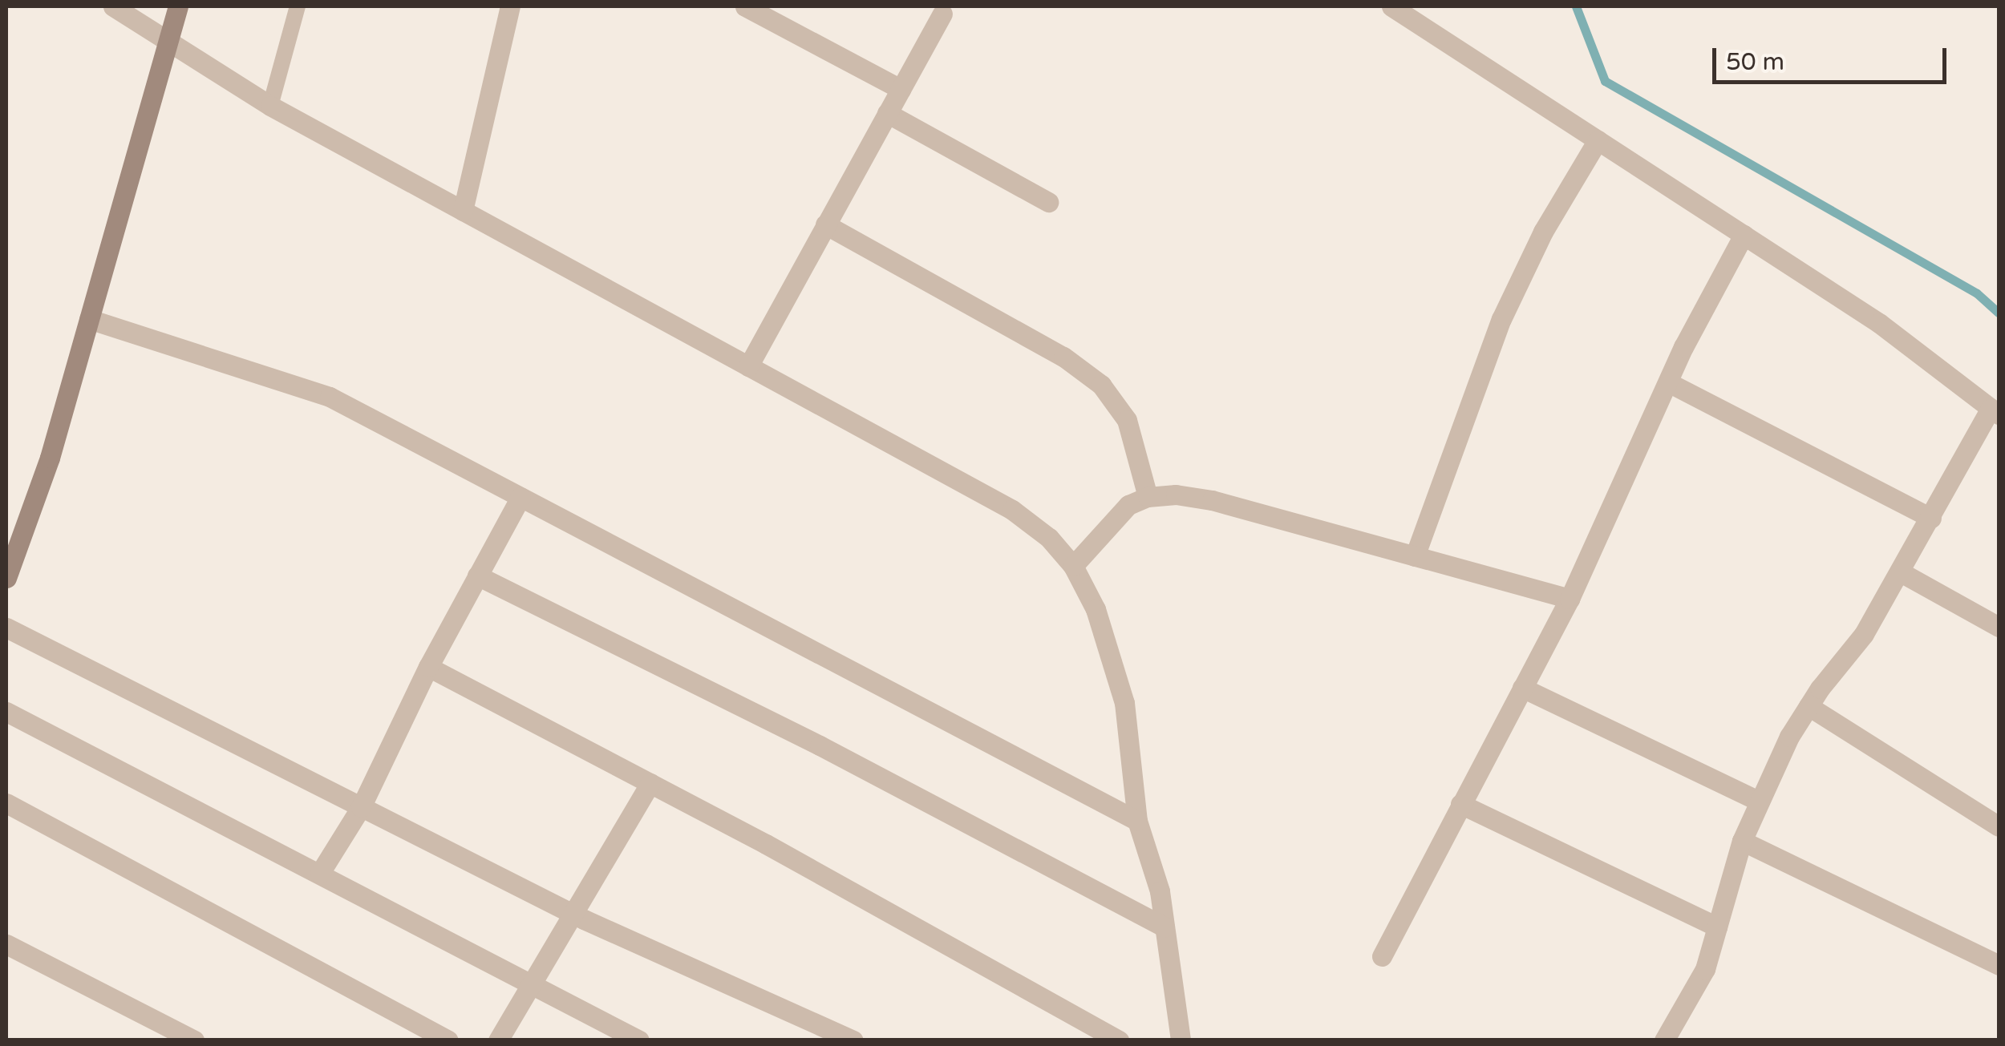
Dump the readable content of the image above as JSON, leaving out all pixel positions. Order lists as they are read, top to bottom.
{
  "scale_bar": "50 m"
}
